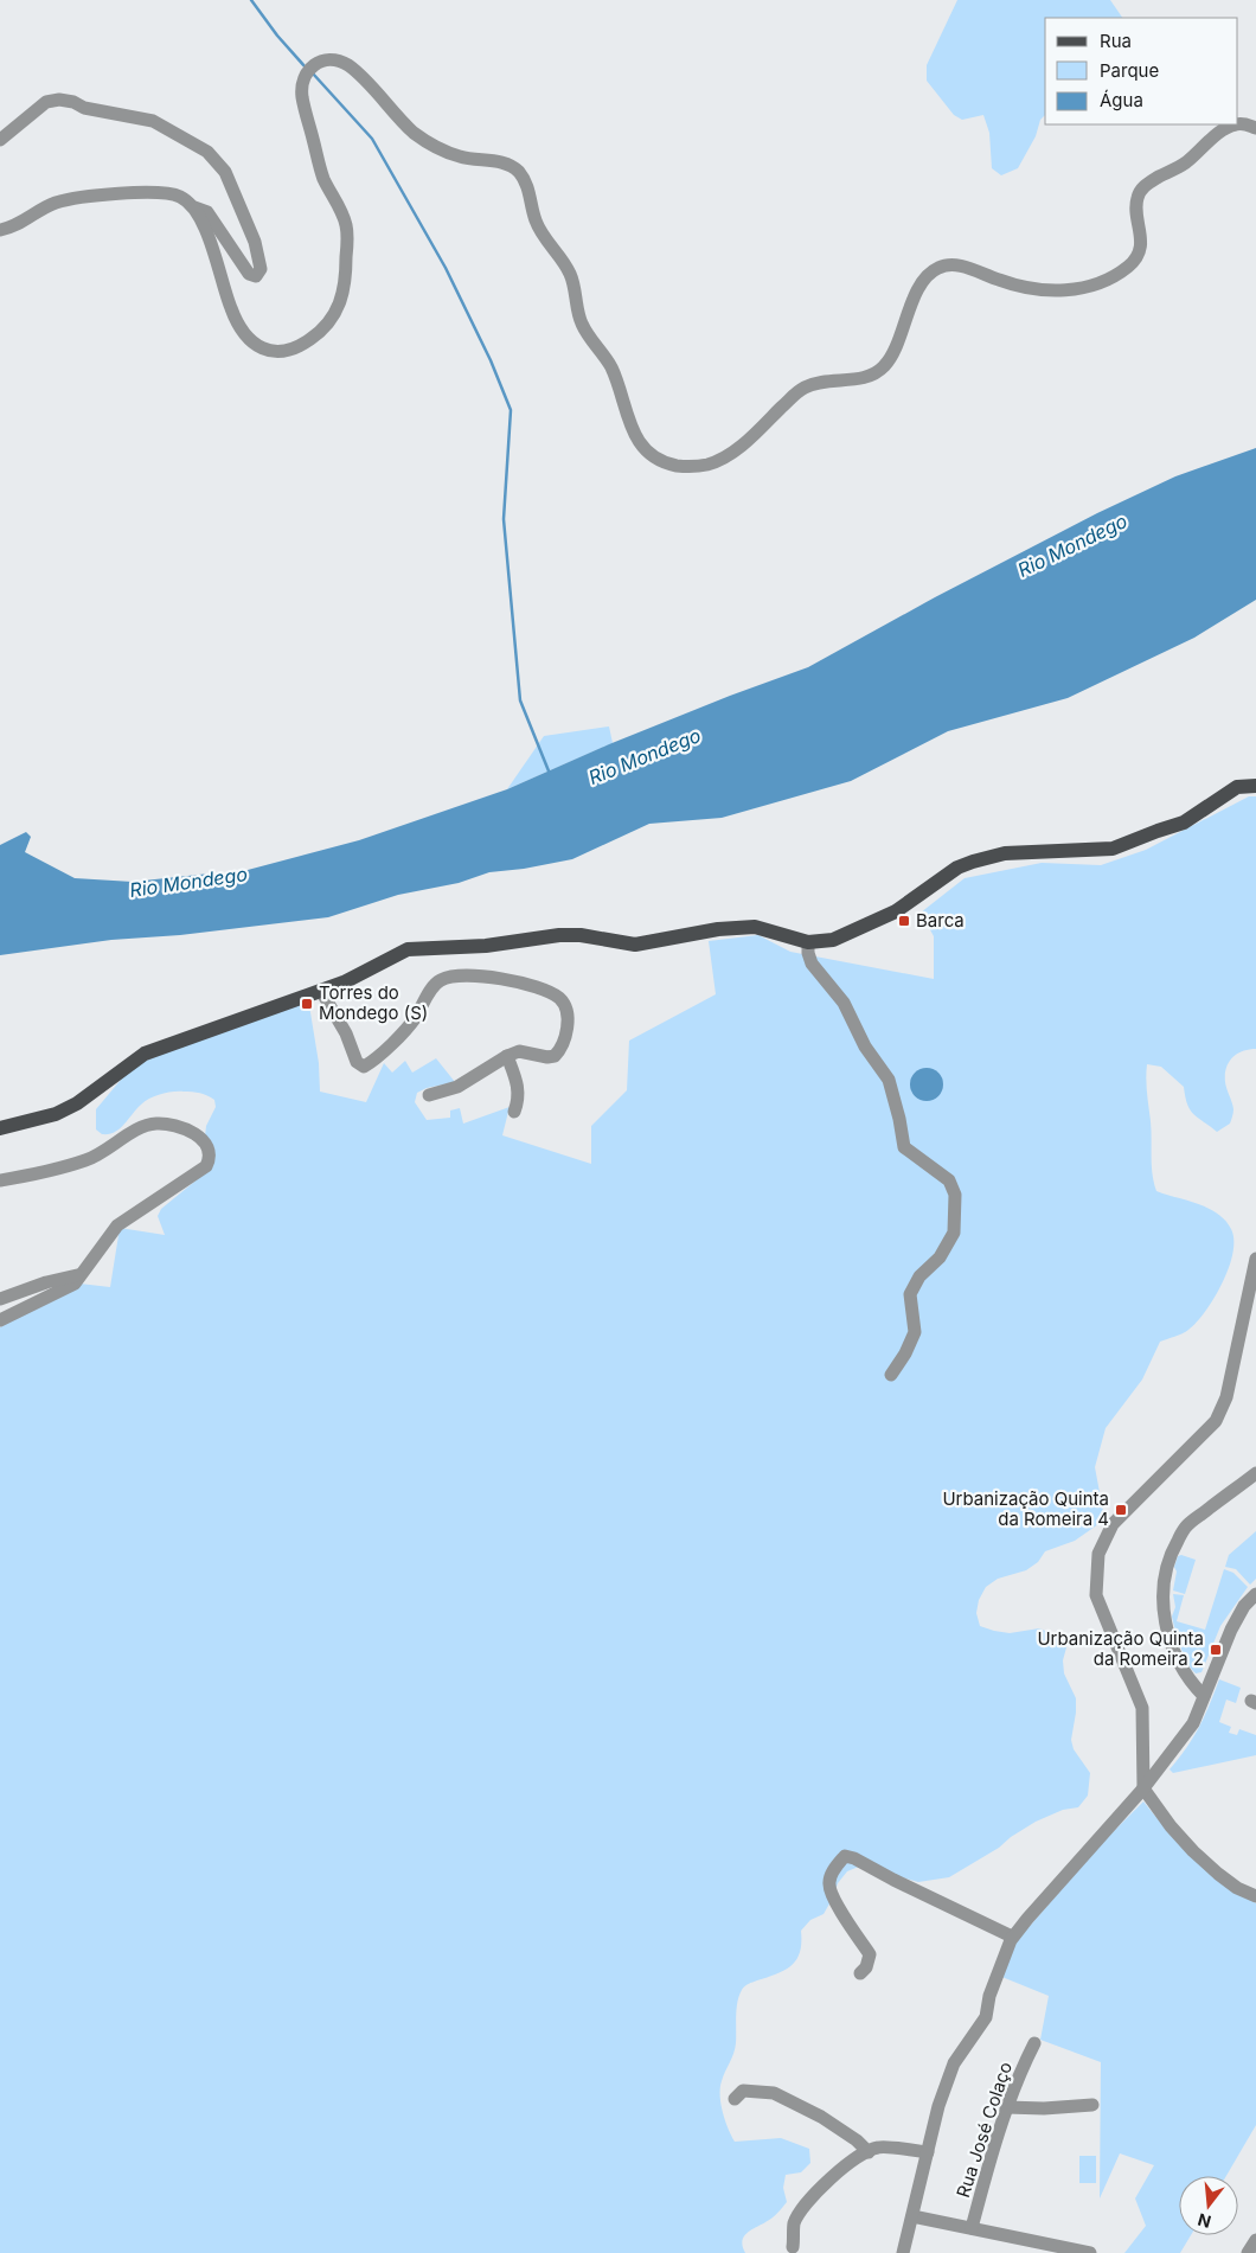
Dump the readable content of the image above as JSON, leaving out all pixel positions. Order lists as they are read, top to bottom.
{
  "streets": {
    "street": ["Rua José Colaço"]
  },
  "water": ["Rio Mondego"],
  "places": {
    "transit": [
      "Barca",
      "Torres do Mondego (S)",
      "Urbanização Quinta da Romeira 4",
      "Urbanização Quinta da Romeira 2"
    ]
  },
  "legend": ["Rua", "Parque", "Água"],
  "north": "bottom"
}
